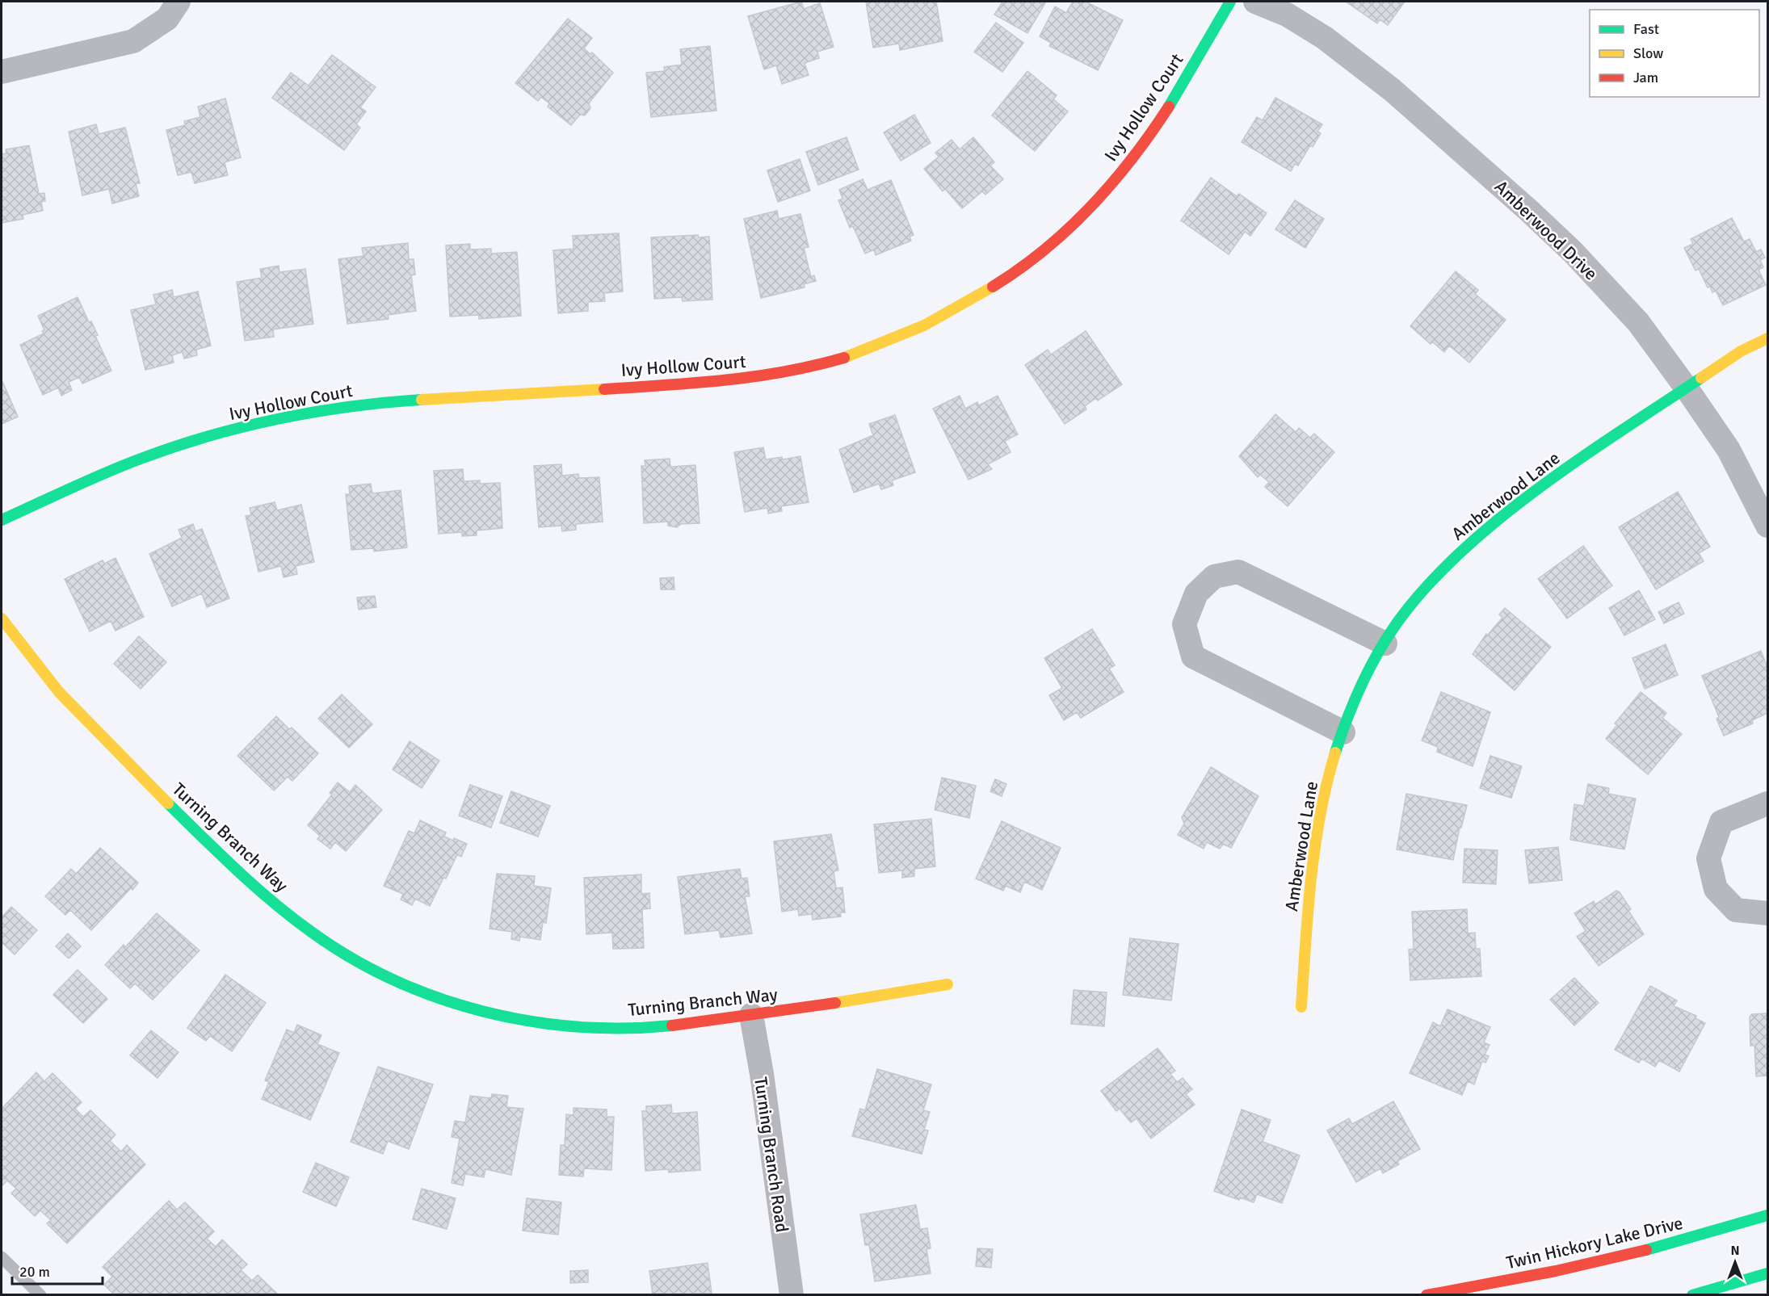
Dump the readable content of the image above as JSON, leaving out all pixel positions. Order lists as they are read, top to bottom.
{
  "streets": {
    "street": [
      "Ivy Hollow Court",
      "Amberwood Drive",
      "Amberwood Lane",
      "Turning Branch Way",
      "Turning Branch Road",
      "Twin Hickory Lake Drive"
    ]
  },
  "crossings": [
    ["Amberwood Drive", "Amberwood Lane"],
    ["Turning Branch Way", "Turning Branch Road"]
  ],
  "legend": ["Fast", "Slow", "Jam"],
  "scale_bar": "20 m",
  "north": "top"
}
